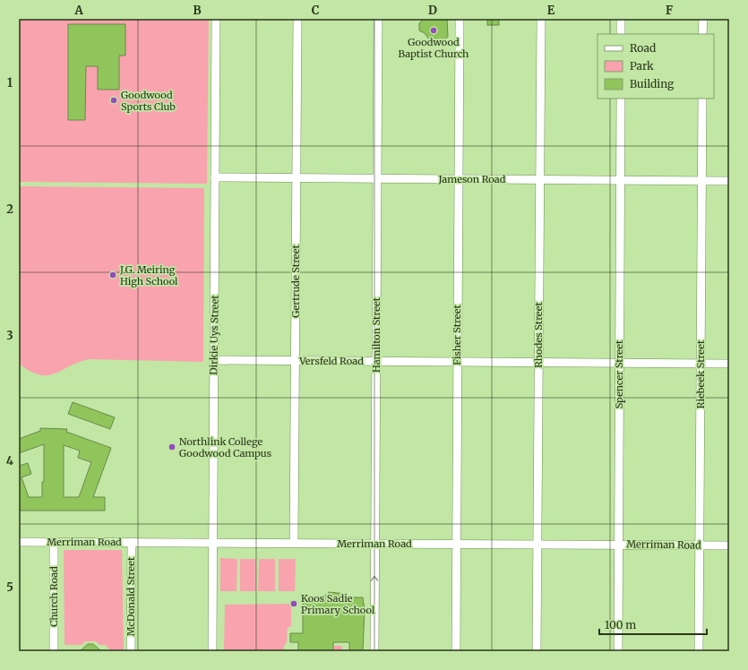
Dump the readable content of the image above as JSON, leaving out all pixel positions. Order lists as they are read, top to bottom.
{
  "streets": {
    "street": [
      "Jameson Road",
      "Gertrude Street",
      "Dirkie Uys Street",
      "Hamilton Street",
      "Fisher Street",
      "Rhodes Street",
      "Versfeld Road",
      "Spencer Street",
      "Riebeek Street",
      "Merriman Road",
      "Church Road",
      "McDonald Street"
    ]
  },
  "crossings": [
    ["Jameson Road", "Gertrude Street"],
    ["Jameson Road", "Dirkie Uys Street"],
    ["Jameson Road", "Hamilton Street"],
    ["Jameson Road", "Fisher Street"],
    ["Jameson Road", "Rhodes Street"],
    ["Jameson Road", "Spencer Street"],
    ["Jameson Road", "Riebeek Street"],
    ["Gertrude Street", "Versfeld Road"],
    ["Gertrude Street", "Merriman Road"],
    ["Dirkie Uys Street", "Versfeld Road"],
    ["Dirkie Uys Street", "Merriman Road"],
    ["Hamilton Street", "Versfeld Road"],
    ["Hamilton Street", "Merriman Road"],
    ["Fisher Street", "Versfeld Road"],
    ["Fisher Street", "Merriman Road"],
    ["Rhodes Street", "Versfeld Road"],
    ["Rhodes Street", "Merriman Road"],
    ["Versfeld Road", "Spencer Street"],
    ["Versfeld Road", "Riebeek Street"],
    ["Spencer Street", "Merriman Road"],
    ["Riebeek Street", "Merriman Road"],
    ["Merriman Road", "Church Road"],
    ["Merriman Road", "McDonald Street"]
  ],
  "places": [
    "Goodwood Baptist Church",
    "Goodwood Sports Club",
    "J.G. Meiring High School",
    "Northlink College Goodwood Campus",
    "Koos Sadie Primary School"
  ],
  "legend": ["Road", "Park", "Building"],
  "scale_bar": "100 m",
  "grid": {
    "columns": [
      "A",
      "B",
      "C",
      "D",
      "E",
      "F"
    ],
    "rows": [
      "1",
      "2",
      "3",
      "4",
      "5"
    ]
  }
}
